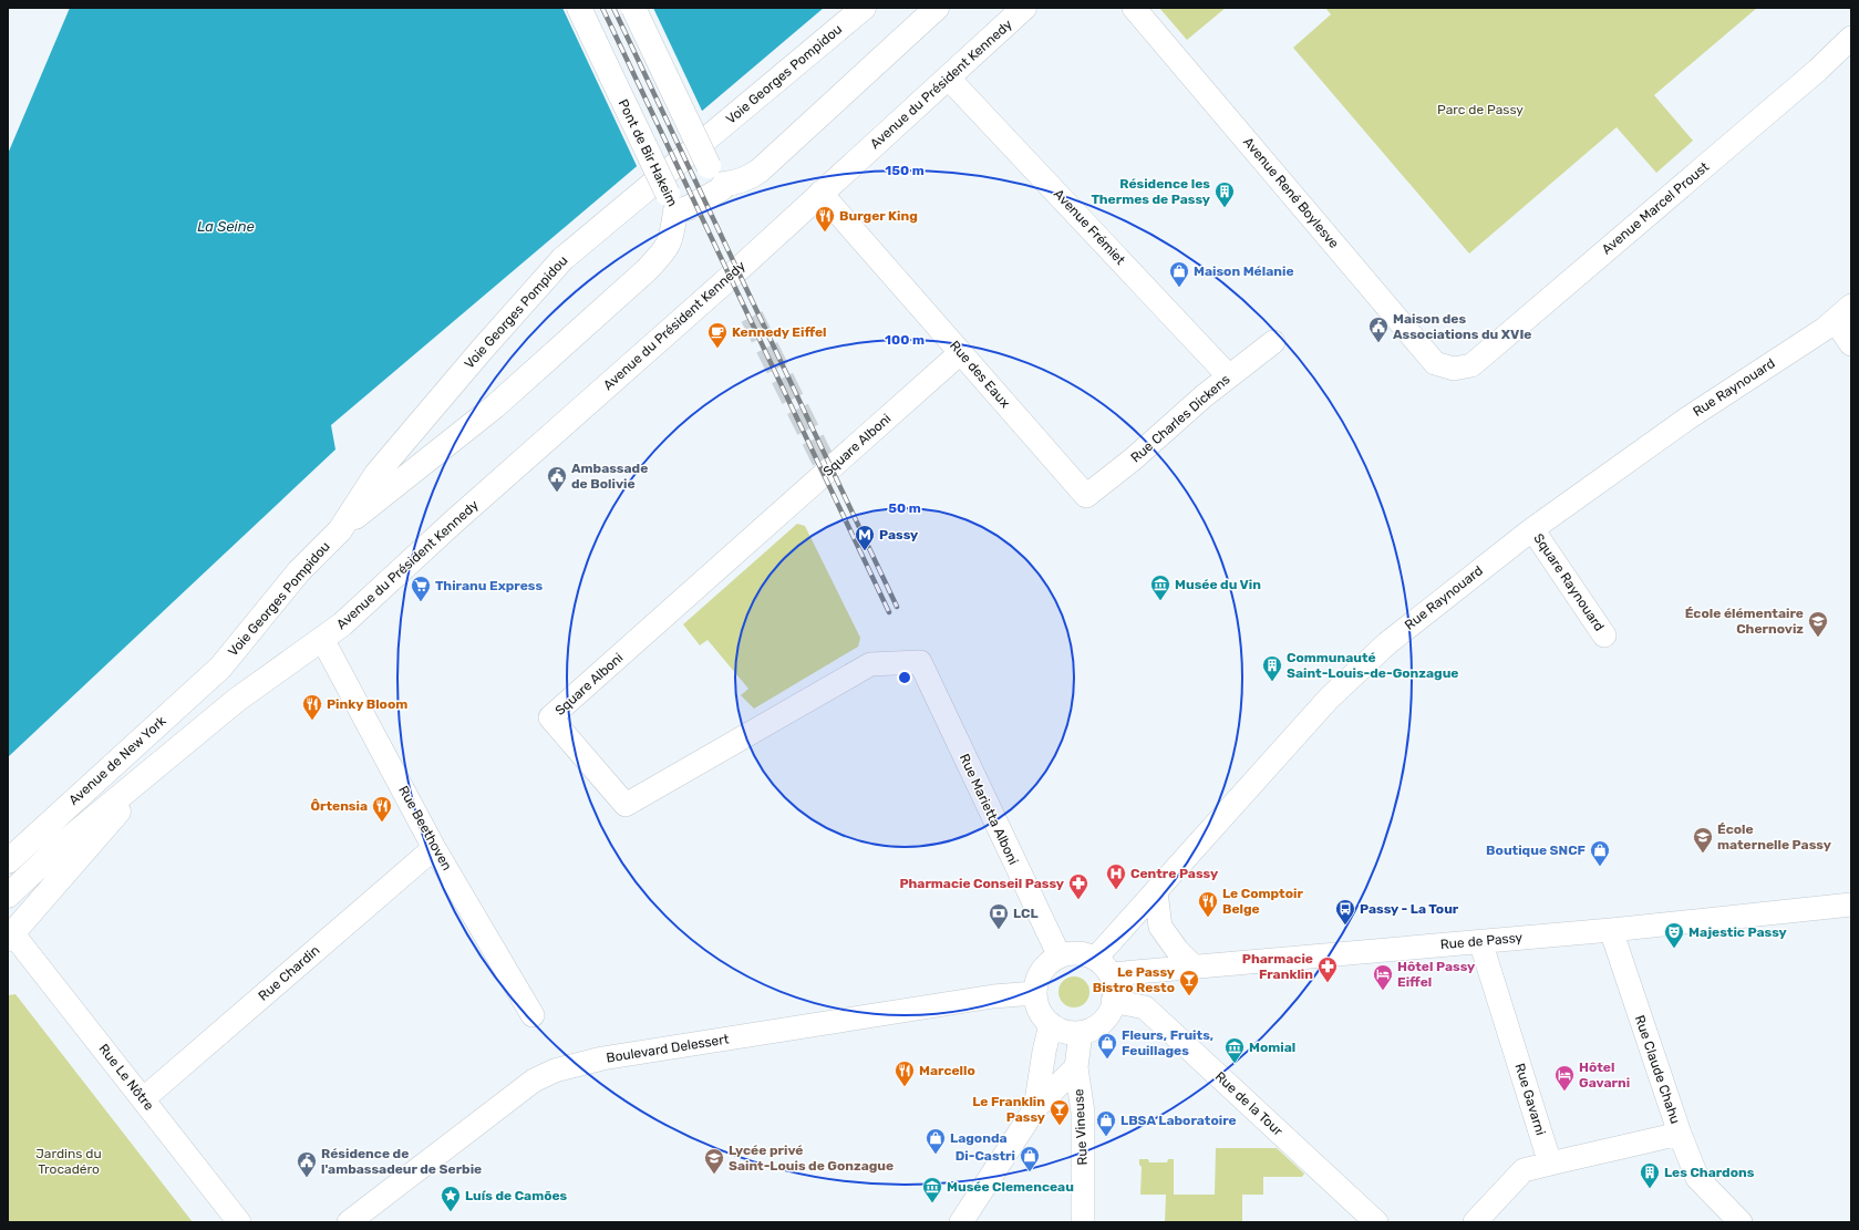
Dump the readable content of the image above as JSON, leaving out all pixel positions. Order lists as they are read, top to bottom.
{
  "streets": {
    "main road": [
      "Voie Georges Pompidou",
      "Avenue du Président Kennedy",
      "Pont de Bir Hakeim",
      "Avenue de New York"
    ],
    "street": [
      "Avenue René Boylesve",
      "Avenue Marcel Proust",
      "Avenue Frémiet",
      "Rue des Eaux",
      "Rue Raynouard",
      "Rue Charles Dickens",
      "Square Alboni",
      "Square Raynouard",
      "Rue Marietta Alboni",
      "Rue Beethoven",
      "Rue de Passy",
      "Rue Chardin",
      "Boulevard Delessert",
      "Rue Claude Chahu",
      "Rue Le Nôtre",
      "Rue Gavarni",
      "Rue de la Tour",
      "Rue Vineuse"
    ]
  },
  "crossings": [
    ["Voie Georges Pompidou", "Avenue de New York"],
    ["Avenue du Président Kennedy", "Avenue Frémiet"],
    ["Avenue du Président Kennedy", "Rue des Eaux"],
    ["Avenue du Président Kennedy", "Avenue de New York"],
    ["Avenue du Président Kennedy", "Rue Beethoven"],
    ["Avenue René Boylesve", "Avenue Marcel Proust"],
    ["Avenue Frémiet", "Rue Charles Dickens"],
    ["Rue des Eaux", "Rue Charles Dickens"],
    ["Rue des Eaux", "Square Alboni"],
    ["Rue Raynouard", "Square Raynouard"],
    ["Rue Raynouard", "Rue Marietta Alboni"],
    ["Rue Raynouard", "Rue de Passy"],
    ["Rue Raynouard", "Boulevard Delessert"],
    ["Rue Raynouard", "Rue Vineuse"],
    ["Square Alboni", "Rue Marietta Alboni"],
    ["Avenue de New York", "Rue Beethoven"],
    ["Avenue de New York", "Rue Le Nôtre"],
    ["Rue Marietta Alboni", "Rue de Passy"],
    ["Rue Marietta Alboni", "Boulevard Delessert"],
    ["Rue Marietta Alboni", "Rue Vineuse"],
    ["Rue Beethoven", "Rue Chardin"],
    ["Rue de Passy", "Boulevard Delessert"],
    ["Rue de Passy", "Rue Claude Chahu"],
    ["Rue de Passy", "Rue Gavarni"],
    ["Rue de Passy", "Rue Vineuse"],
    ["Rue Chardin", "Rue Le Nôtre"],
    ["Boulevard Delessert", "Rue Vineuse"],
    ["Rue Claude Chahu", "Rue Gavarni"]
  ],
  "water": ["La Seine"],
  "parks": ["Parc de Passy", "Jardins du Trocadéro"],
  "places": {
    "building": ["Résidence les Thermes de Passy", "Communauté Saint-Louis-de-Gonzague", "Les Chardons"],
    "restaurant": [
      "Burger King",
      "Pinky Bloom",
      "Ôrtensia",
      "Le Comptoir Belge",
      "Marcello"
    ],
    "shop": [
      "Maison Mélanie",
      "Boutique SNCF",
      "Fleurs, Fruits, Feuillages",
      "LBSA Laboratoire",
      "Lagonda",
      "Di-Castri"
    ],
    "public building": ["Maison des Associations du XVIe", "Ambassade de Bolivie", "Résidence de l'ambassadeur de Serbie"],
    "cafe": ["Kennedy Eiffel"],
    "metro station": ["Passy"],
    "museum": ["Musée du Vin", "Momial", "Musée Clemenceau"],
    "supermarket": ["Thiranu Express"],
    "school or university": ["École élémentaire Chernoviz", "École maternelle Passy", "Lycée privé Saint-Louis de Gonzague"],
    "hospital": ["Centre Passy"],
    "pharmacy": ["Pharmacie Conseil Passy", "Pharmacie Franklin"],
    "bus stop": ["Passy - La Tour"],
    "bank": ["LCL"],
    "theatre": ["Majestic Passy"],
    "hotel": ["Hôtel Passy Eiffel", "Hôtel Gavarni"],
    "bar": ["Le Passy Bistro Resto", "Le Franklin Passy"],
    "place": ["Luís de Camões"]
  },
  "rings": ["150 m", "100 m", "50 m"]
}
